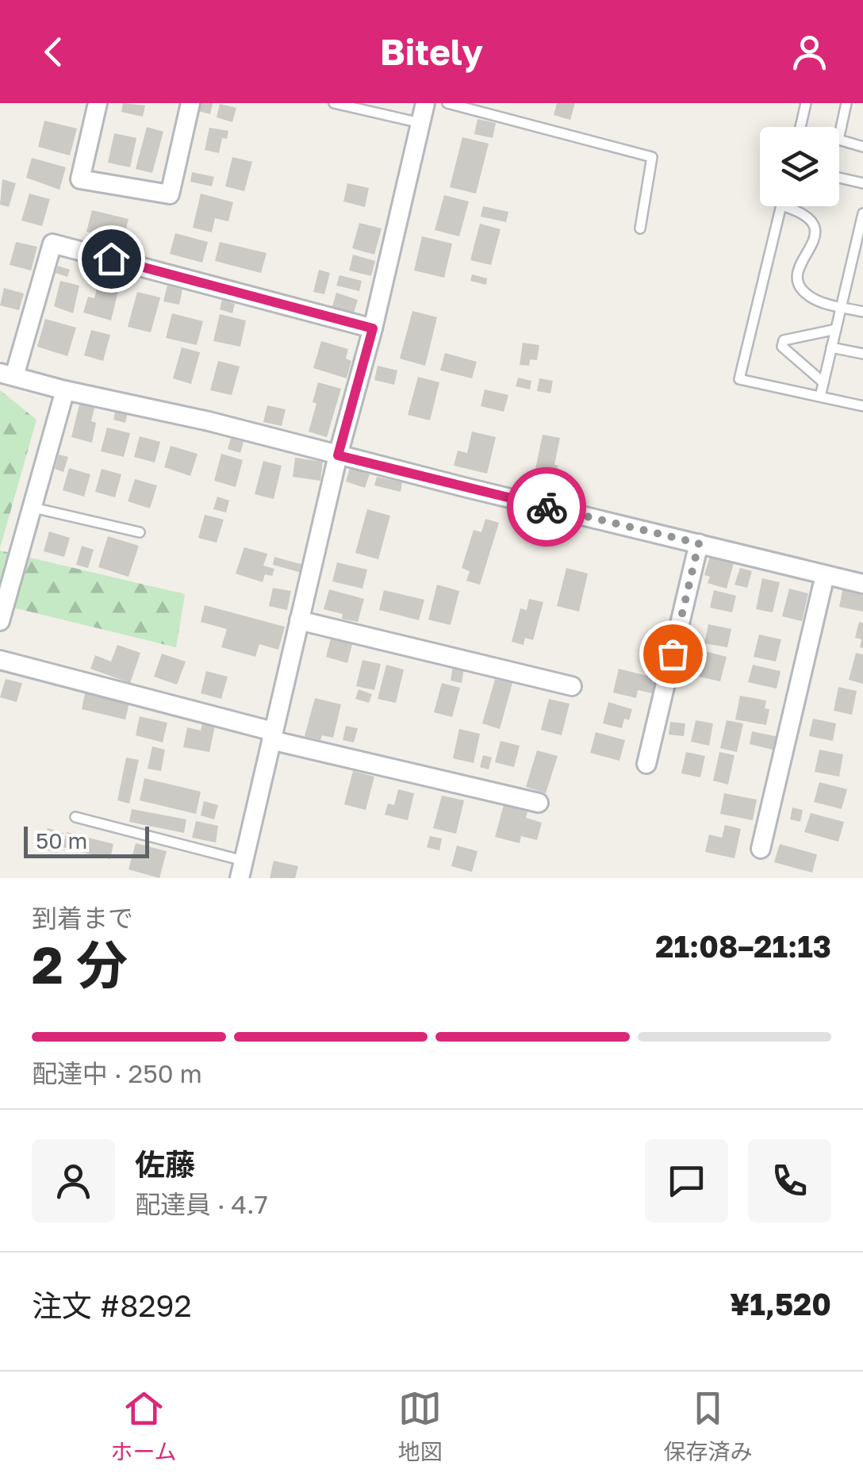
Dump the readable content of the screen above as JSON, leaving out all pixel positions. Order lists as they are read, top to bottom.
{
  "scale_bar": "50 m",
  "page": {
    "header": "Bitely",
    "scale": "50 m",
    "heading": ["2 分", "到着まで", "21:08–21:13"],
    "panel": [
      "佐藤",
      "配達員 · 4.7",
      "注文 #8292",
      "¥1,520"
    ],
    "bar": "配達中 · 250 m",
    "tabs": ["ホーム", "地図", "保存済み"]
  }
}
